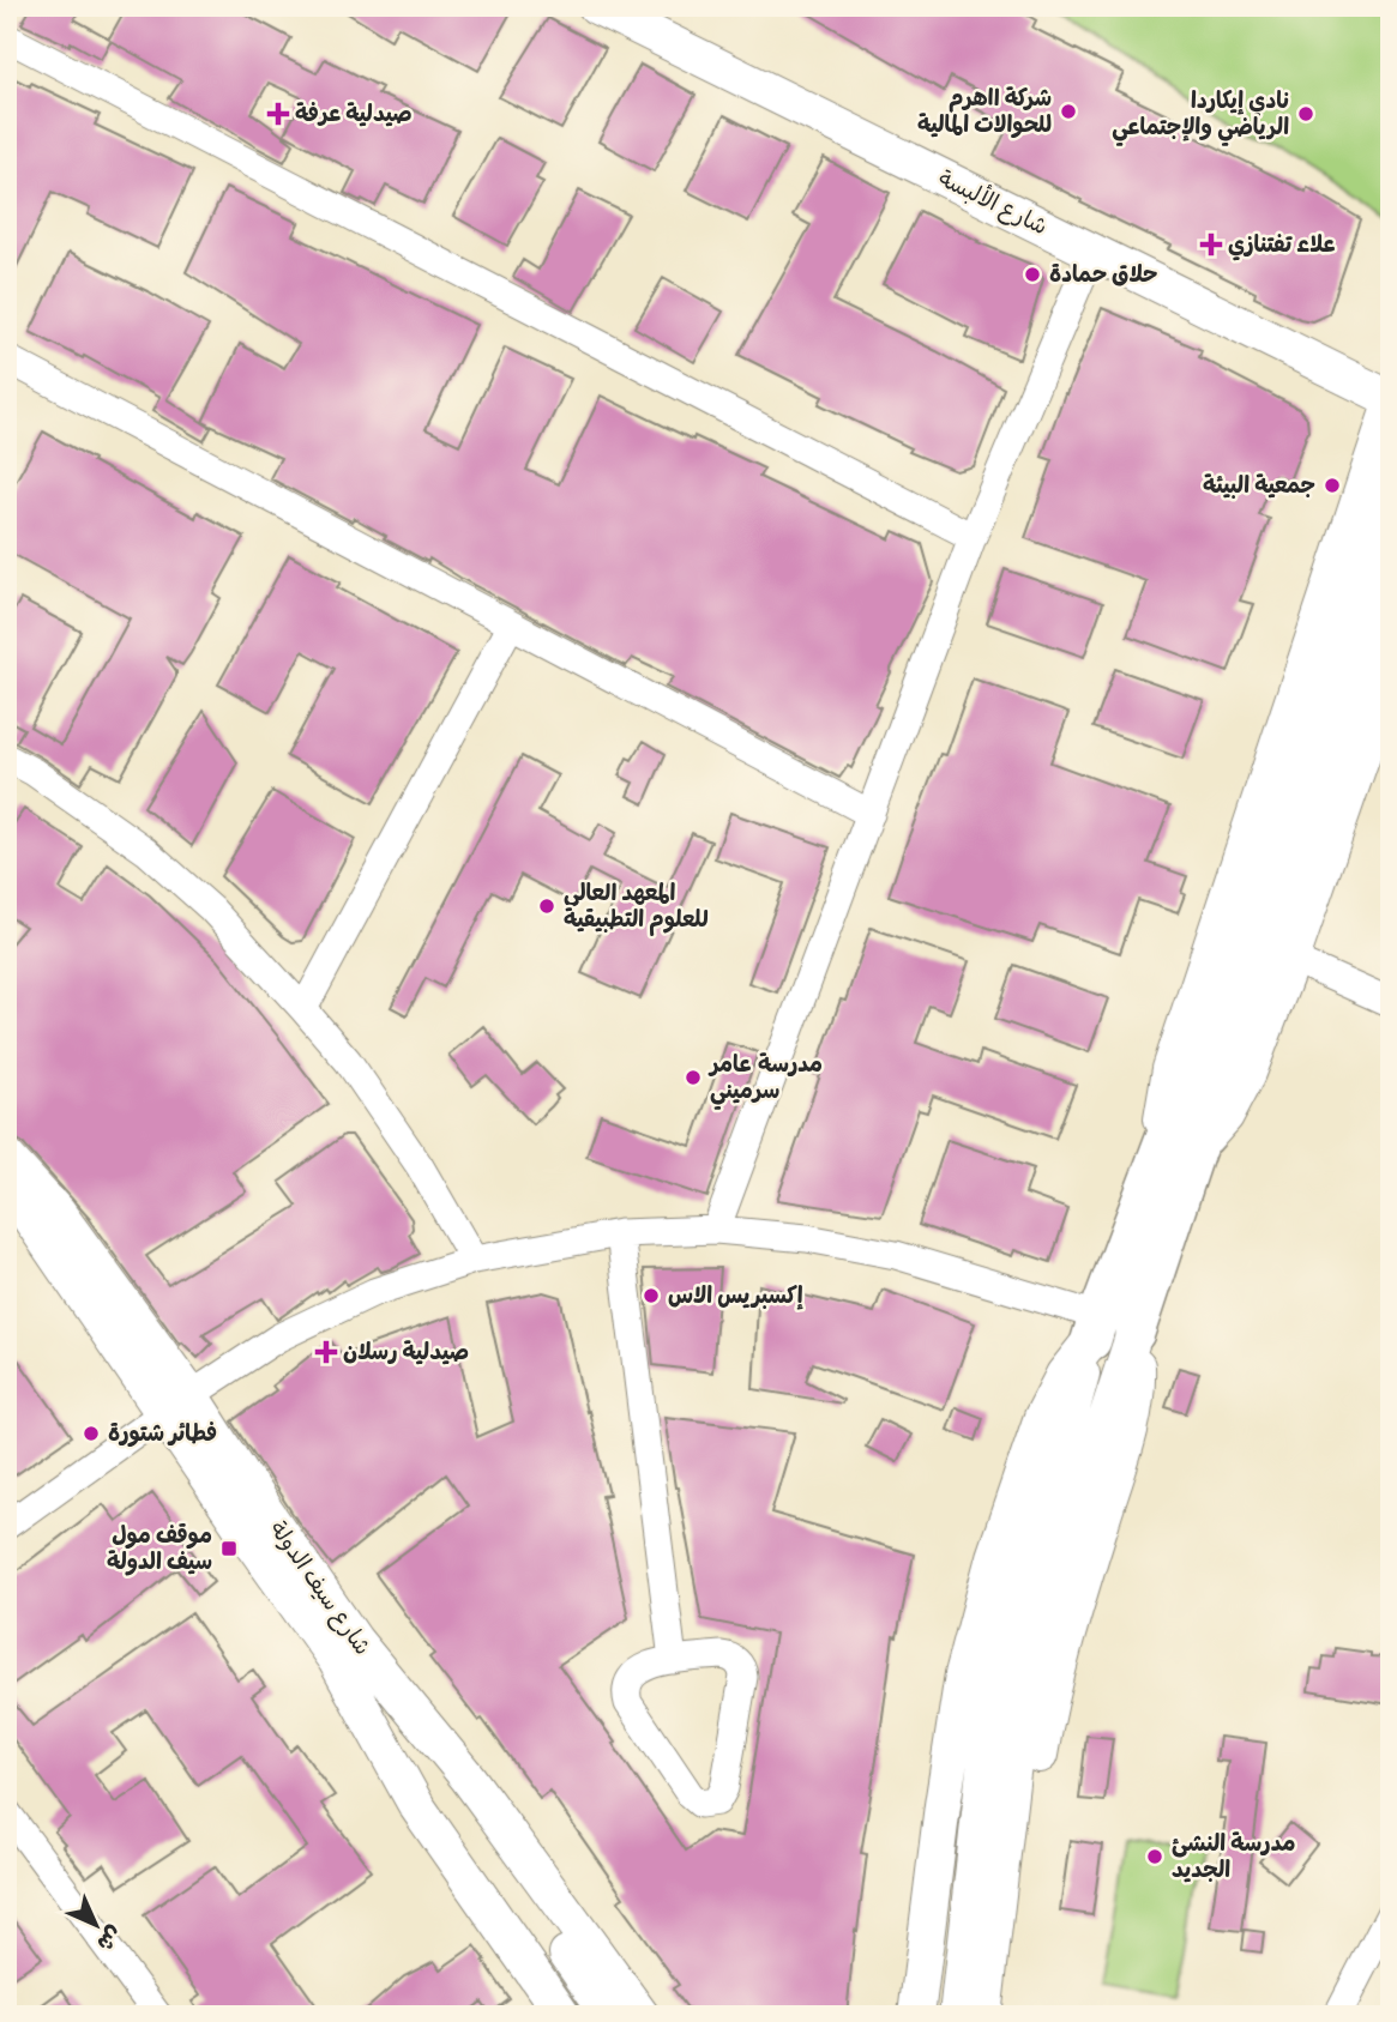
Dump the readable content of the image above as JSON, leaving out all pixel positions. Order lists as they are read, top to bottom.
{
  "streets": {
    "main road": ["شارع الألبسة", "شارع سيف الدولة"]
  },
  "places": {
    "other": [
      "شركة ااهرم للحوالات المالية",
      "نادي إيكاردا الرياضي والإجتماعي",
      "حلاق حمادة",
      "جمعية البيئة",
      "المعهد العالي للعلوم التطبيقية",
      "مدرسة عامر سرميني",
      "إكسبريس الاس",
      "فطائر شتورة",
      "مدرسة النشئ الجديد"
    ],
    "health": ["صيدلية عرفة", "علاء تفتنازي", "صيدلية رسلان"],
    "transit": ["موقف مول سيف الدولة"]
  },
  "north": "bottom right"
}
